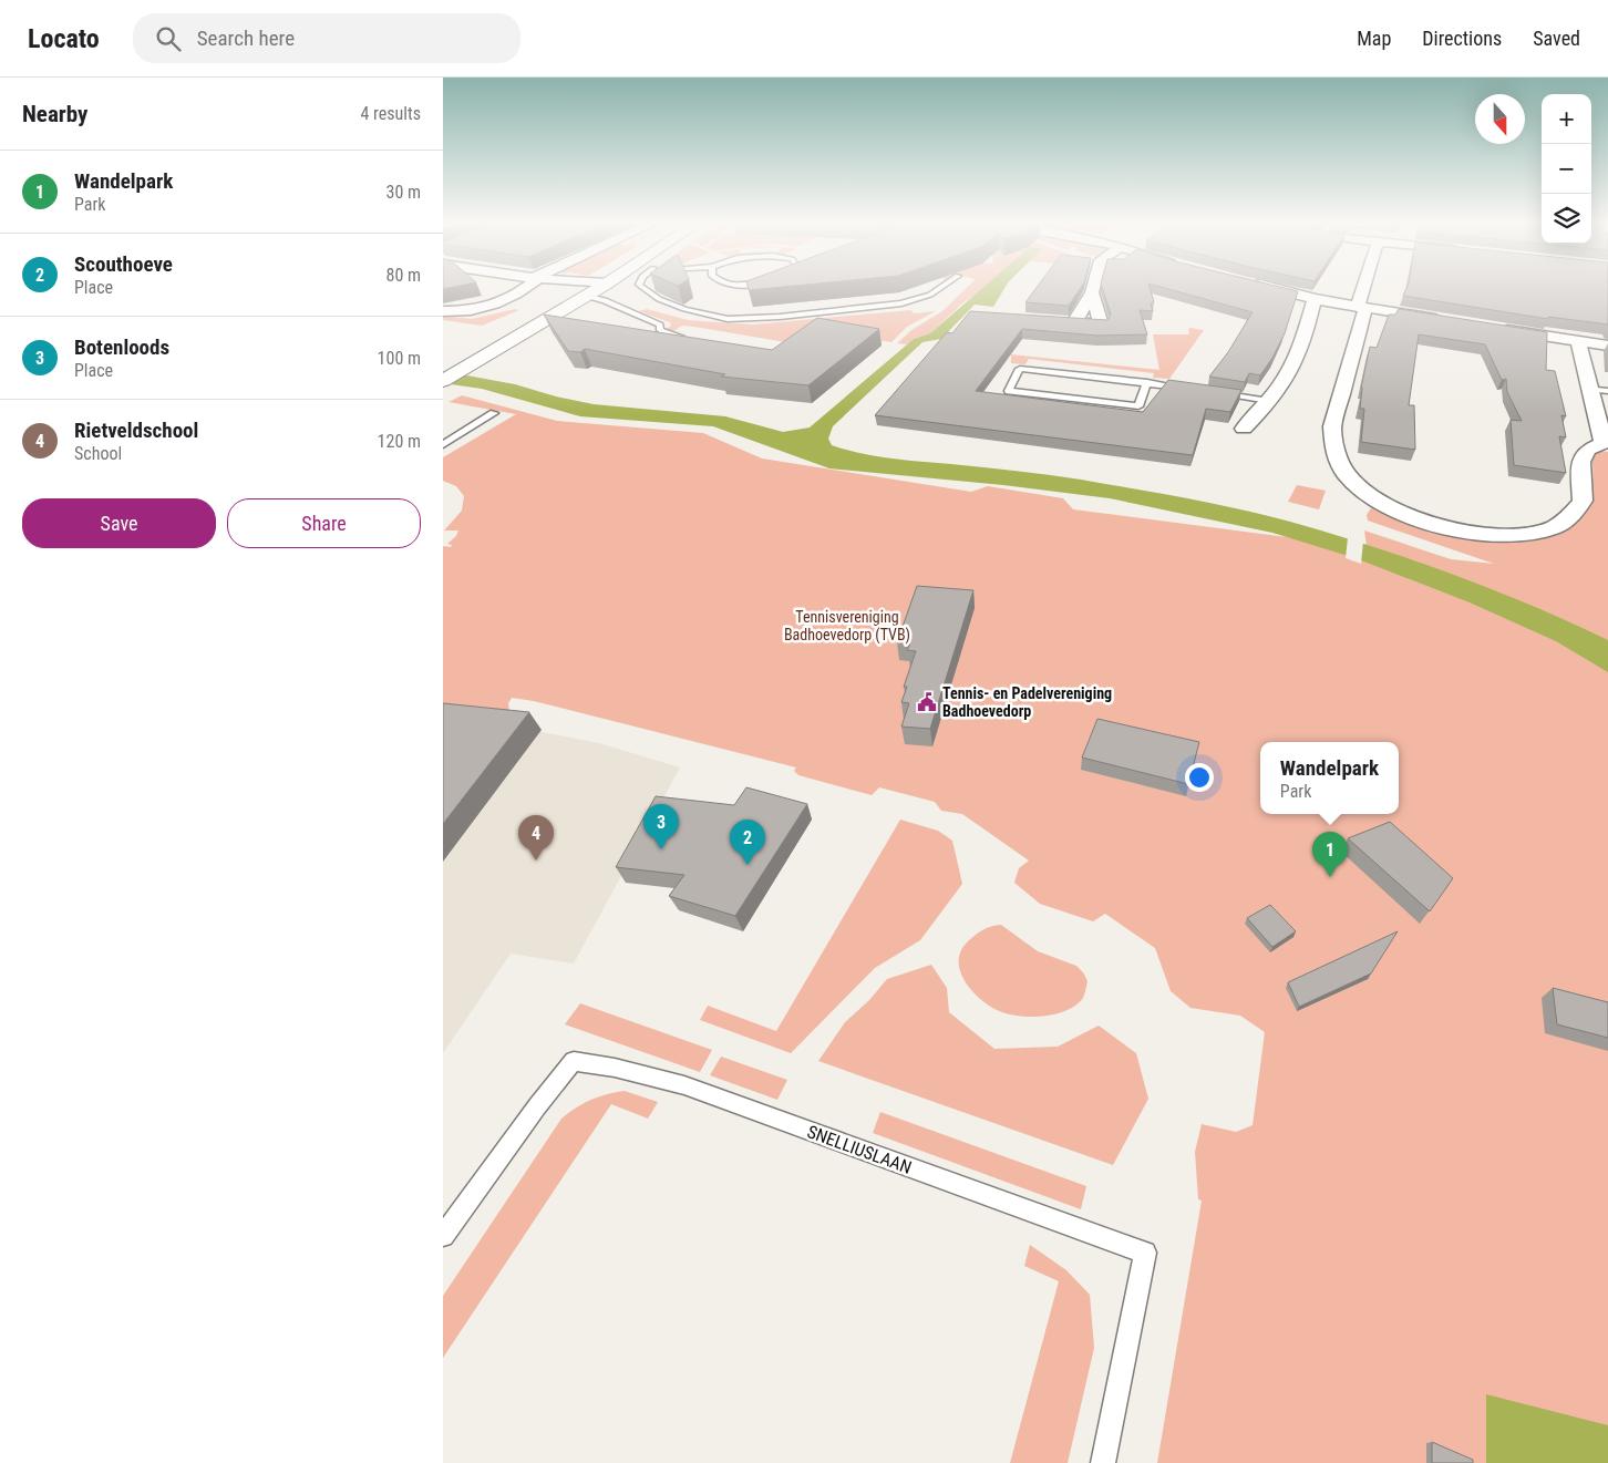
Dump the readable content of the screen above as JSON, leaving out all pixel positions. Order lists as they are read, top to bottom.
{
  "streets": {
    "lane": ["SNELLIUSLAAN"]
  },
  "parks": ["Tennisvereniging Badhoevedorp (TVB)"],
  "places": {
    "public building": ["Tennis- en Padelvereniging Badhoevedorp"]
  },
  "north": "bottom",
  "page": {
    "header": "Locato",
    "search": "Search here",
    "nav": ["Map", "Directions", "Saved"],
    "heading": ["Nearby", "4 results"],
    "map_buttons": ["+", "−"],
    "list": [
      {
        "mark": "1",
        "name": "Wandelpark",
        "note": "Park",
        "value": "30 m"
      },
      {
        "mark": "2",
        "name": "Scouthoeve",
        "note": "Place",
        "value": "80 m"
      },
      {
        "mark": "3",
        "name": "Botenloods",
        "note": "Place",
        "value": "100 m"
      },
      {
        "mark": "4",
        "name": "Rietveldschool",
        "note": "School",
        "value": "120 m"
      }
    ],
    "buttons": ["Save", "Share"],
    "popup": ["Wandelpark", "Park"],
    "pins": [
      "3",
      "4",
      "2",
      "1"
    ]
  }
}
